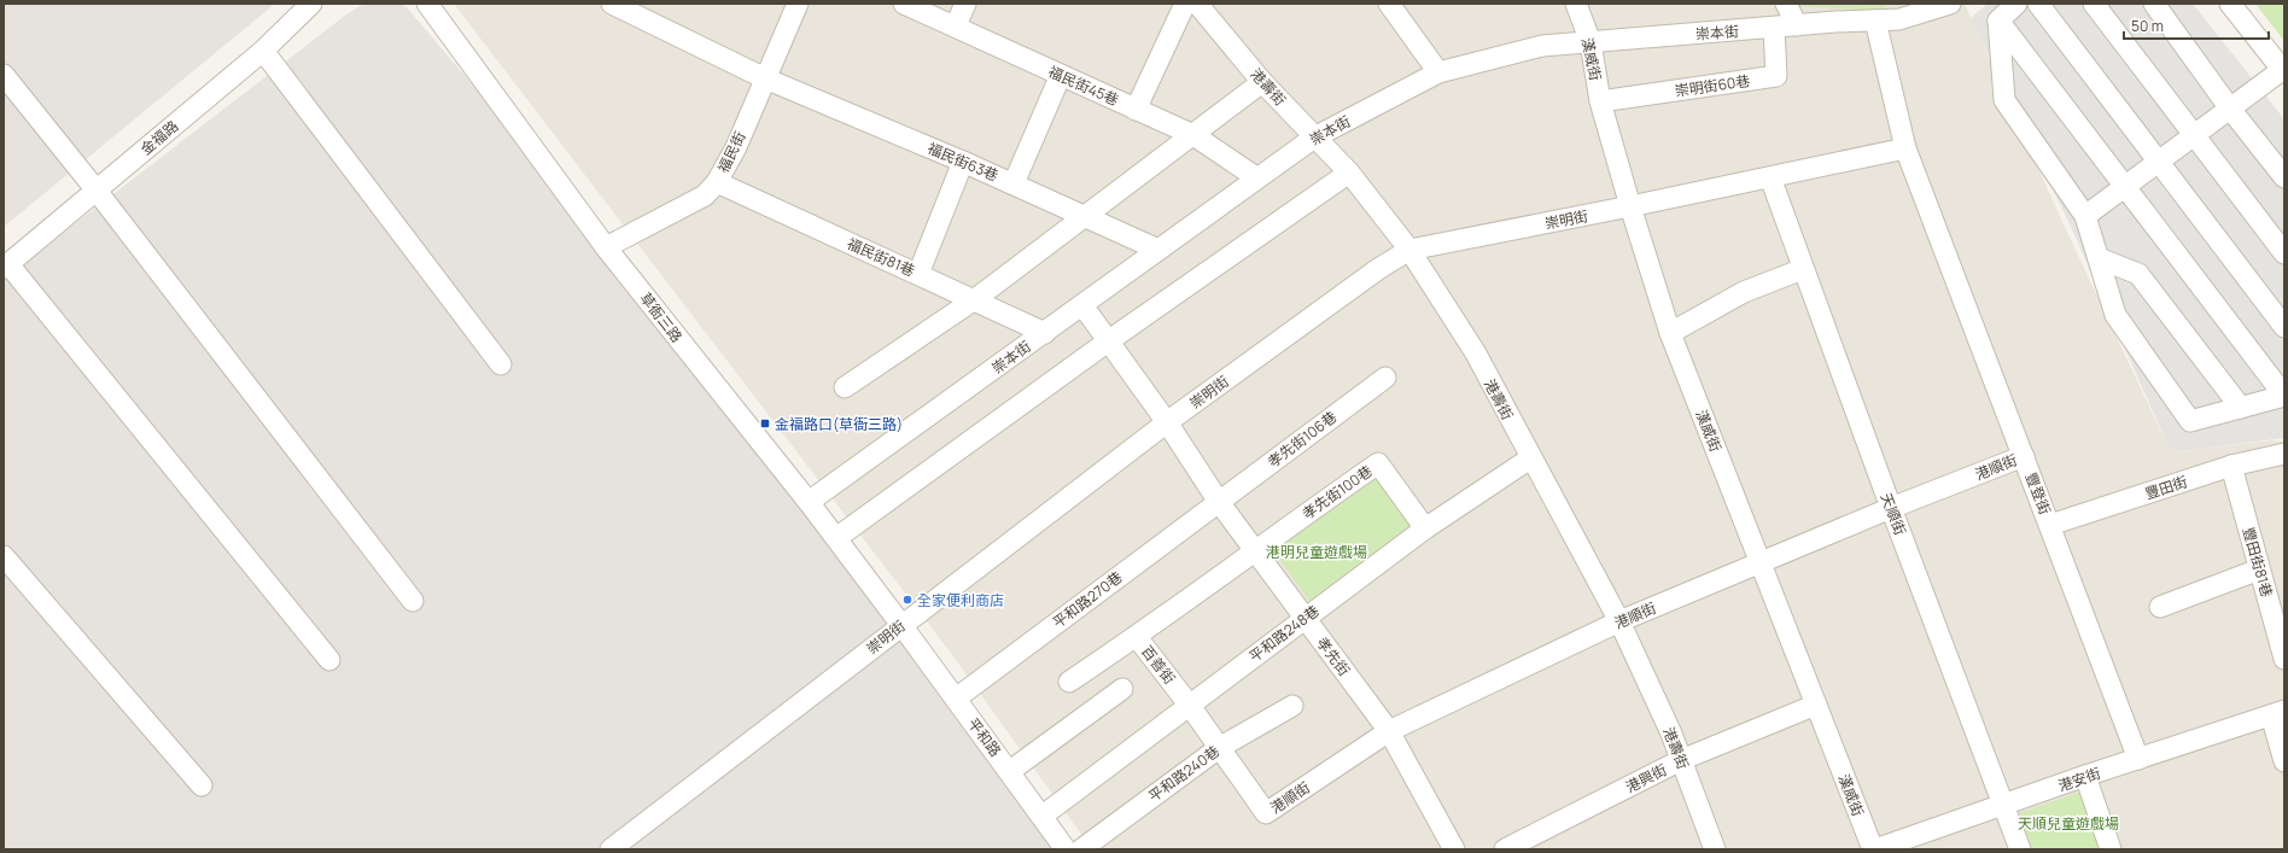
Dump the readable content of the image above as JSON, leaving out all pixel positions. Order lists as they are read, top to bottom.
{
  "streets": {
    "street": [
      "崇本街",
      "漢威街",
      "福民街45巷",
      "崇明街60巷",
      "港壽街",
      "金福路",
      "福民街",
      "福民街63巷",
      "崇明街",
      "福民街81巷",
      "草衙三路",
      "孝先街106巷",
      "港順街",
      "豐田街",
      "孝先街100巷",
      "豐登街",
      "天順街",
      "豐田街81巷",
      "平和路270巷",
      "平和路248巷",
      "孝先街",
      "百善街",
      "平和路",
      "平和路240巷",
      "港興街",
      "港安街"
    ]
  },
  "crossings": [
    ["崇本街", "漢威街"],
    ["崇本街", "福民街45巷"],
    ["崇本街", "崇明街60巷"],
    ["崇本街", "港壽街"],
    ["崇本街", "福民街63巷"],
    ["崇本街", "福民街81巷"],
    ["崇本街", "草衙三路"],
    ["崇本街", "豐登街"],
    ["崇本街", "孝先街"],
    ["漢威街", "崇明街60巷"],
    ["漢威街", "崇明街"],
    ["漢威街", "港順街"],
    ["漢威街", "港興街"],
    ["漢威街", "港安街"],
    ["港壽街", "崇明街"],
    ["港壽街", "港順街"],
    ["港壽街", "平和路248巷"],
    ["港壽街", "港興街"],
    ["福民街", "福民街63巷"],
    ["福民街", "福民街81巷"],
    ["福民街", "草衙三路"],
    ["崇明街", "草衙三路"],
    ["崇明街", "豐登街"],
    ["崇明街", "天順街"],
    ["崇明街", "孝先街"],
    ["崇明街", "平和路"],
    ["草衙三路", "平和路"],
    ["孝先街106巷", "平和路270巷"],
    ["孝先街106巷", "孝先街"],
    ["港順街", "豐登街"],
    ["港順街", "天順街"],
    ["港順街", "孝先街"],
    ["港順街", "百善街"],
    ["豐田街", "豐登街"],
    ["豐田街", "豐田街81巷"],
    ["孝先街100巷", "平和路248巷"],
    ["孝先街100巷", "孝先街"],
    ["孝先街100巷", "百善街"],
    ["豐登街", "港安街"],
    ["天順街", "港安街"],
    ["平和路270巷", "孝先街"],
    ["平和路270巷", "平和路"],
    ["平和路248巷", "孝先街"],
    ["平和路248巷", "百善街"],
    ["平和路248巷", "平和路"],
    ["孝先街", "百善街"],
    ["百善街", "平和路240巷"]
  ],
  "parks": ["港明兒童遊戲場", "天順兒童遊戲場"],
  "places": {
    "transit": ["金福路口(草衙三路)"],
    "other": ["全家便利商店"]
  },
  "scale_bar": "50 m"
}
